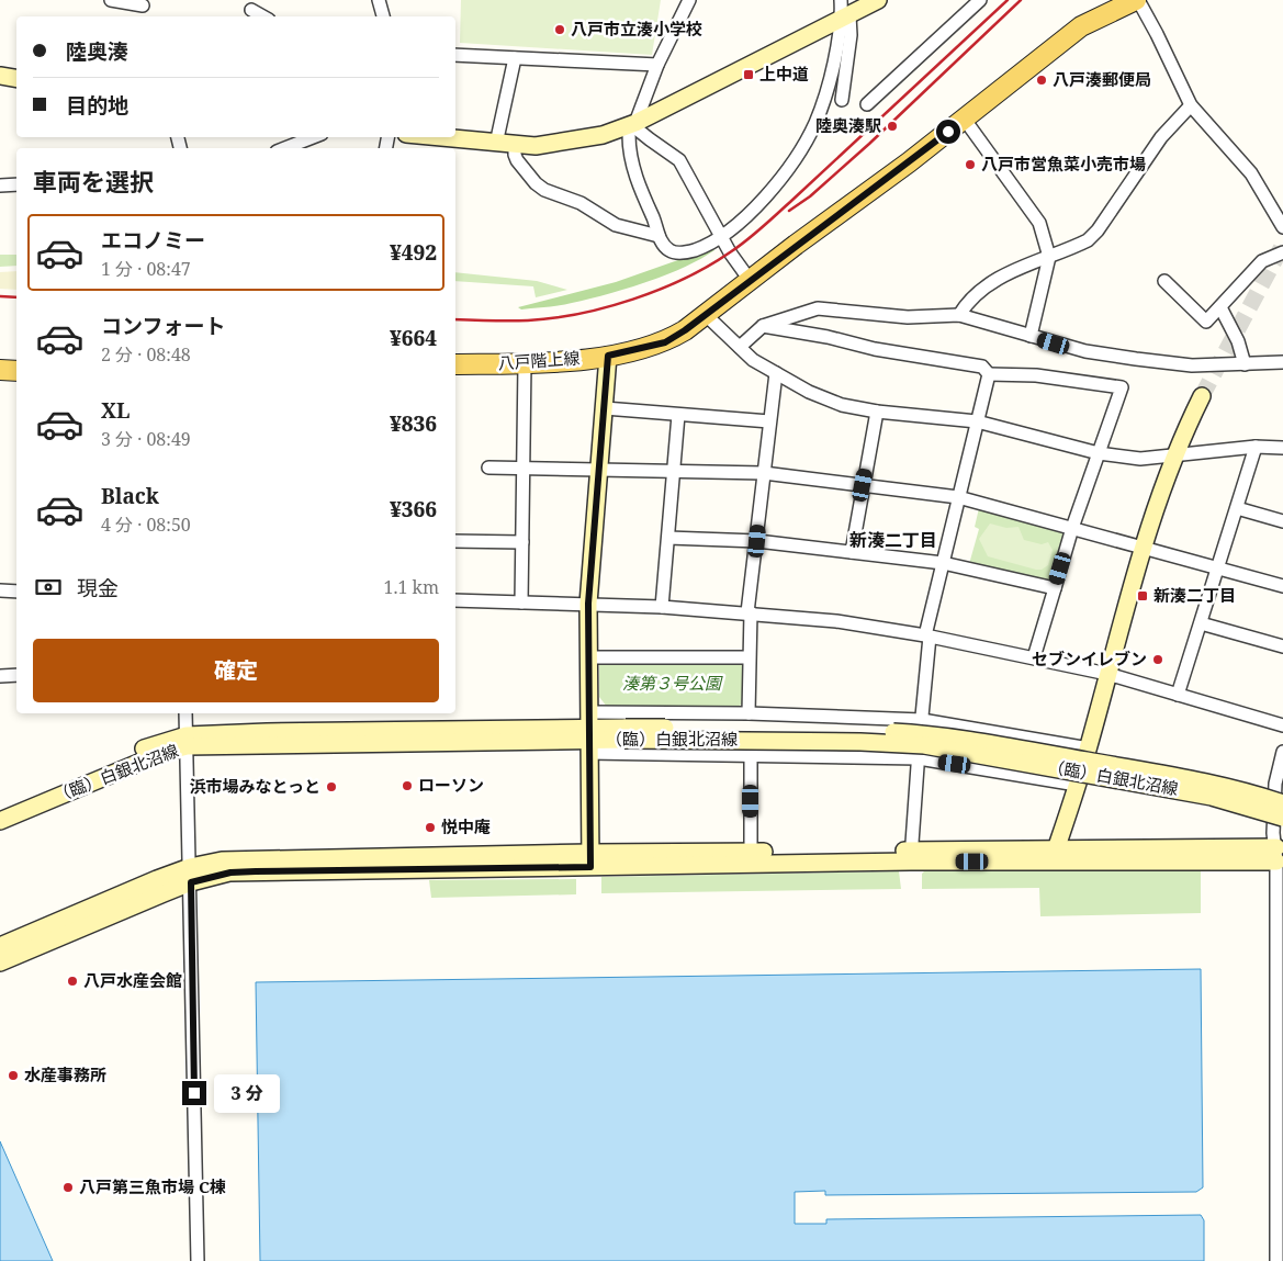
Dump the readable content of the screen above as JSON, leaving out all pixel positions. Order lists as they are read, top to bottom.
{
  "streets": {
    "main road": ["八戸階上線"],
    "street": ["（臨）白銀北沼線"]
  },
  "districts": ["新湊二丁目"],
  "parks": ["湊第３号公園"],
  "places": {
    "other": [
      "八戸市立湊小学校",
      "八戸湊郵便局",
      "陸奥湊駅",
      "八戸市営魚菜小売市場",
      "セブンイレブン",
      "ローソン",
      "浜市場みなとっと",
      "悦中庵",
      "八戸水産会館",
      "水産事務所",
      "八戸第三魚市場 C棟"
    ],
    "transit": ["上中道", "新湊二丁目"]
  },
  "page": {
    "banner": ["陸奥湊", "目的地"],
    "heading": "車両を選択",
    "list": [
      {
        "name": "エコノミー",
        "note": "1 分 · 08:47",
        "value": "¥492"
      },
      {
        "name": "コンフォート",
        "note": "2 分 · 08:48",
        "value": "¥664"
      },
      {
        "name": "XL",
        "note": "3 分 · 08:49",
        "value": "¥836"
      },
      {
        "name": "Black",
        "note": "4 分 · 08:50",
        "value": "¥366"
      }
    ],
    "pay": ["現金", "1.1 km"],
    "buttons": "確定",
    "bubble": "3 分"
  }
}
